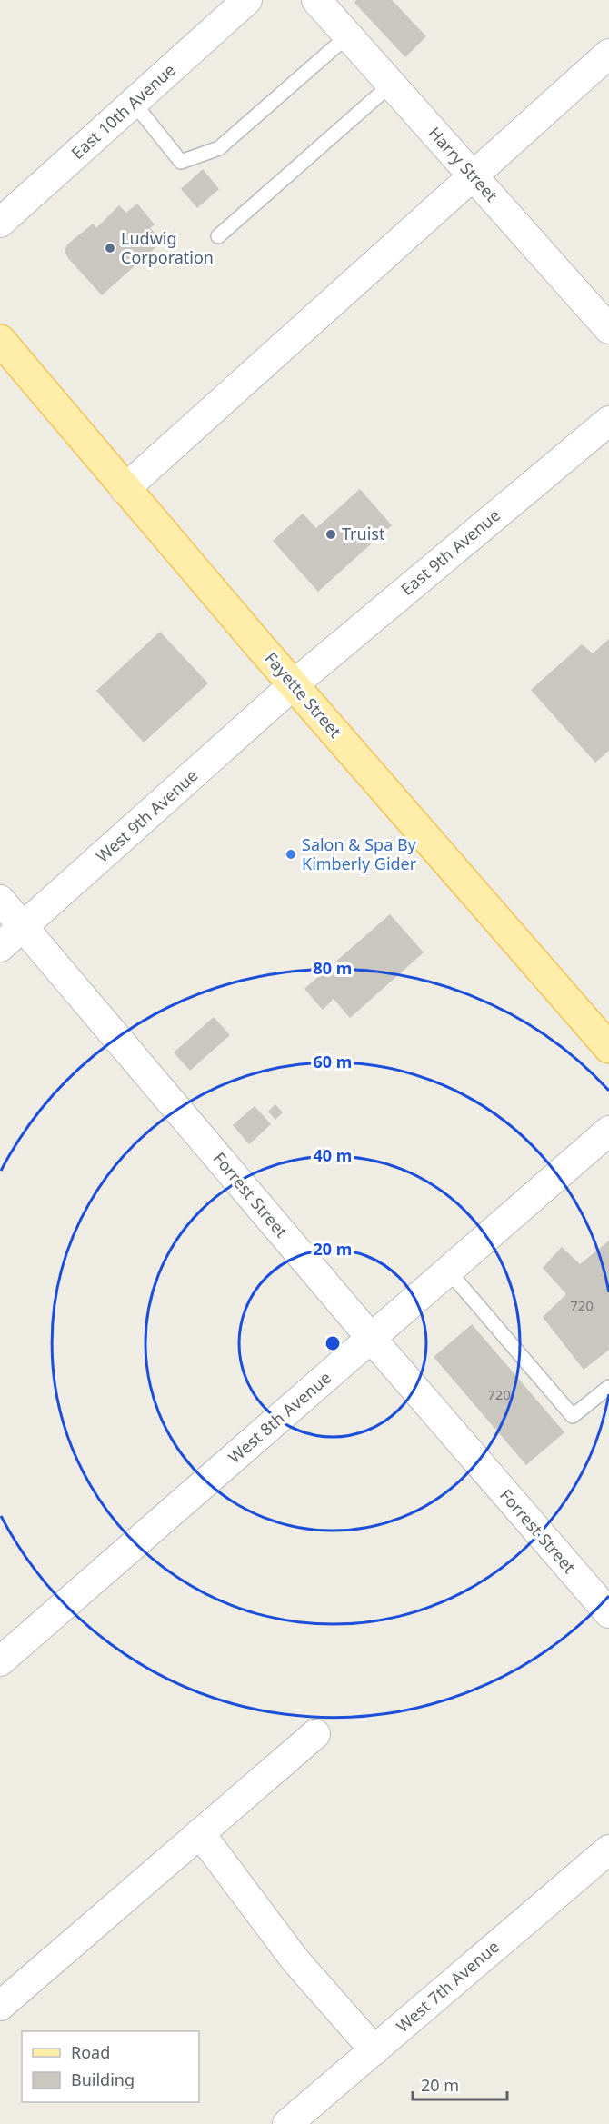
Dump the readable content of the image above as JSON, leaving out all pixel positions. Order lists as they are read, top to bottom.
{
  "streets": {
    "main road": ["Fayette Street"],
    "street": [
      "East 10th Avenue",
      "Harry Street",
      "East 9th Avenue",
      "West 9th Avenue",
      "Forrest Street",
      "West 8th Avenue",
      "West 7th Avenue"
    ]
  },
  "crossings": [
    ["East 9th Avenue", "Fayette Street"],
    ["East 9th Avenue", "West 9th Avenue"],
    ["Fayette Street", "West 9th Avenue"],
    ["West 9th Avenue", "Forrest Street"],
    ["Forrest Street", "West 8th Avenue"]
  ],
  "places": ["Ludwig Corporation", "Truist", "Salon & Spa By Kimberly Gider"],
  "house_numbers": ["720", "720"],
  "legend": ["Road", "Building"],
  "scale_bar": "20 m",
  "rings": [
    "80 m",
    "60 m",
    "40 m",
    "20 m"
  ]
}
